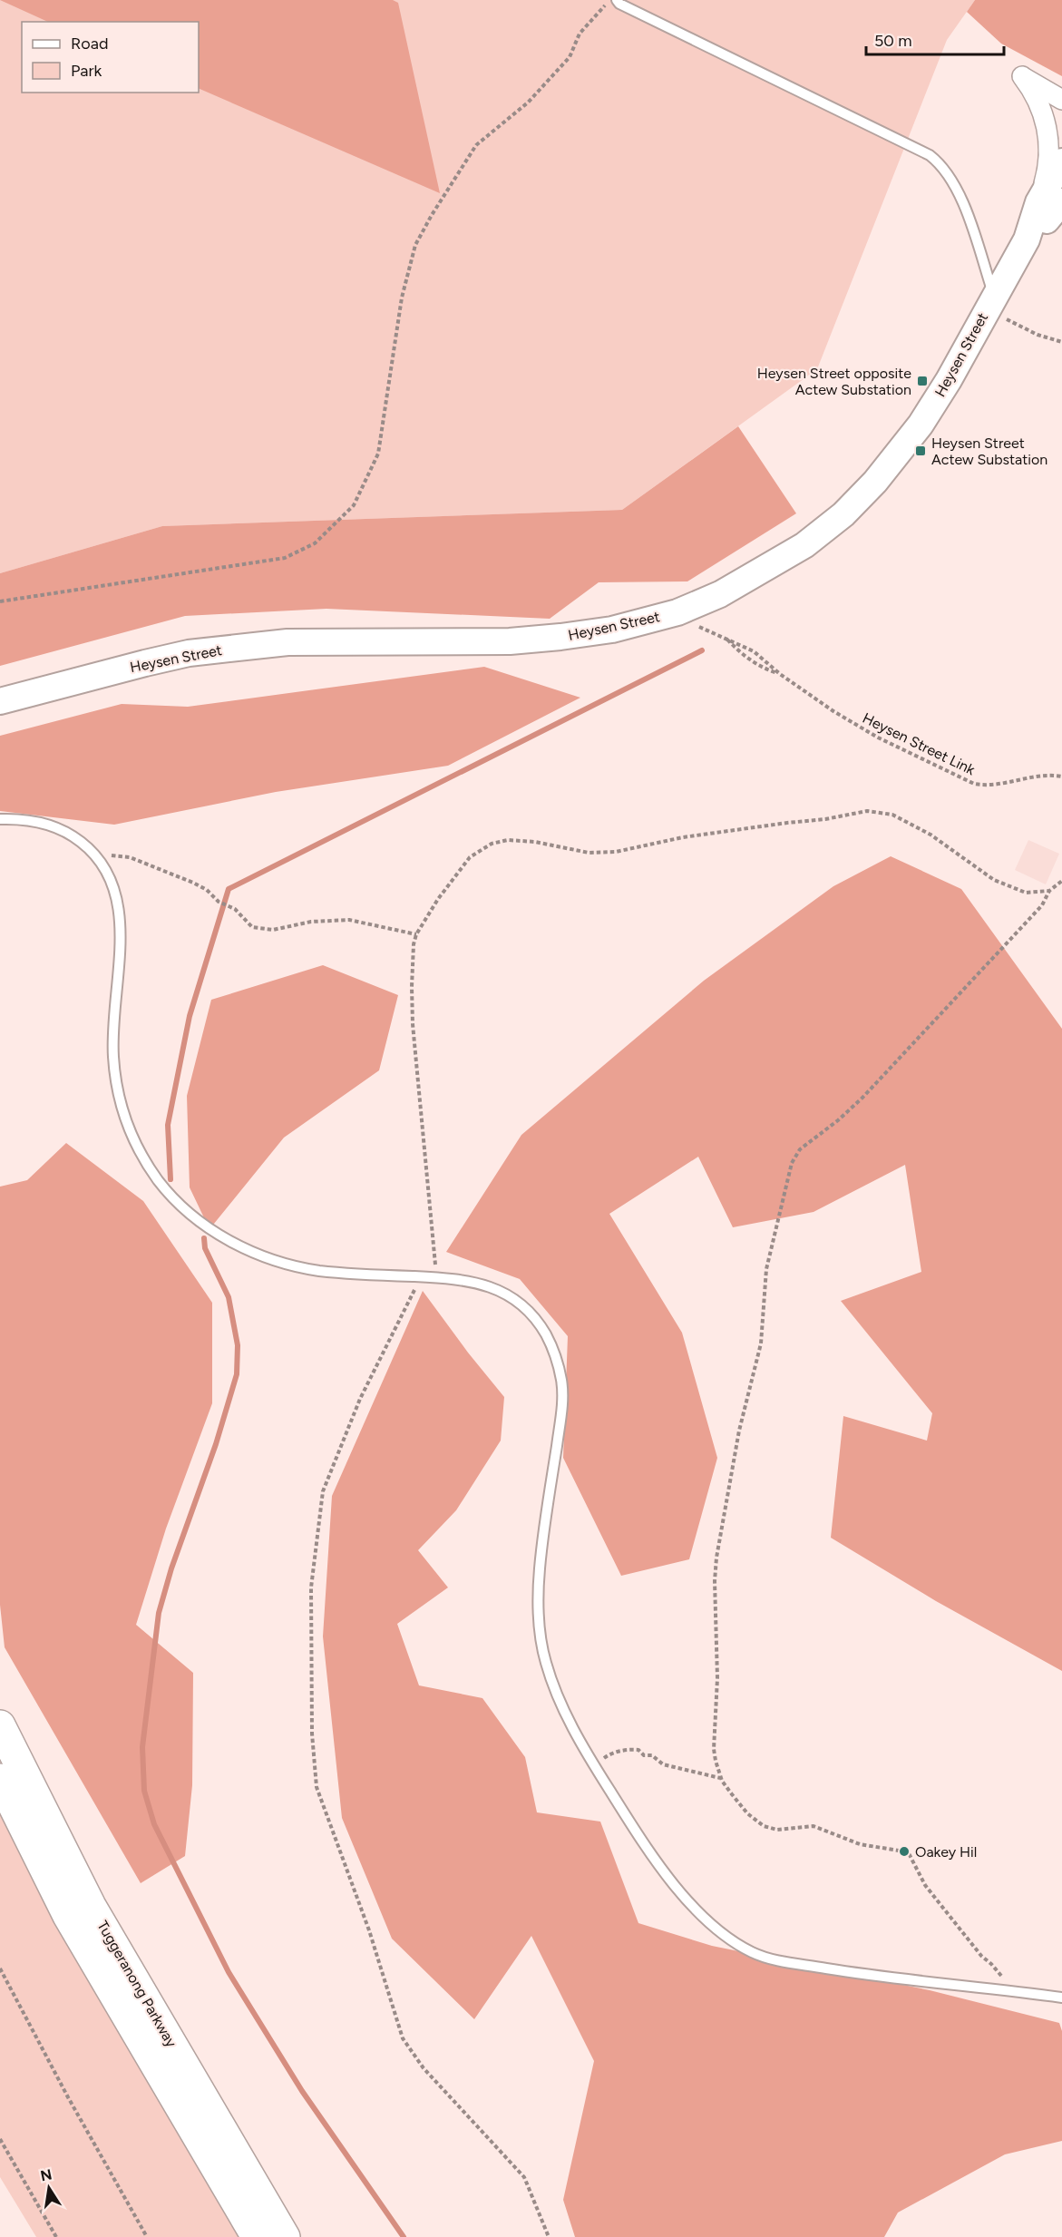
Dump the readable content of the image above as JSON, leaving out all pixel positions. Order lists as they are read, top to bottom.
{
  "streets": {
    "highway": ["Tuggeranong Parkway"],
    "main road": ["Heysen Street"],
    "path": ["Heysen Street Link"]
  },
  "places": {
    "transit": ["Heysen Street opposite Actew Substation", "Heysen Street Actew Substation"],
    "other": ["Oakey Hil"]
  },
  "legend": ["Road", "Park"],
  "scale_bar": "50 m",
  "north": "top"
}
